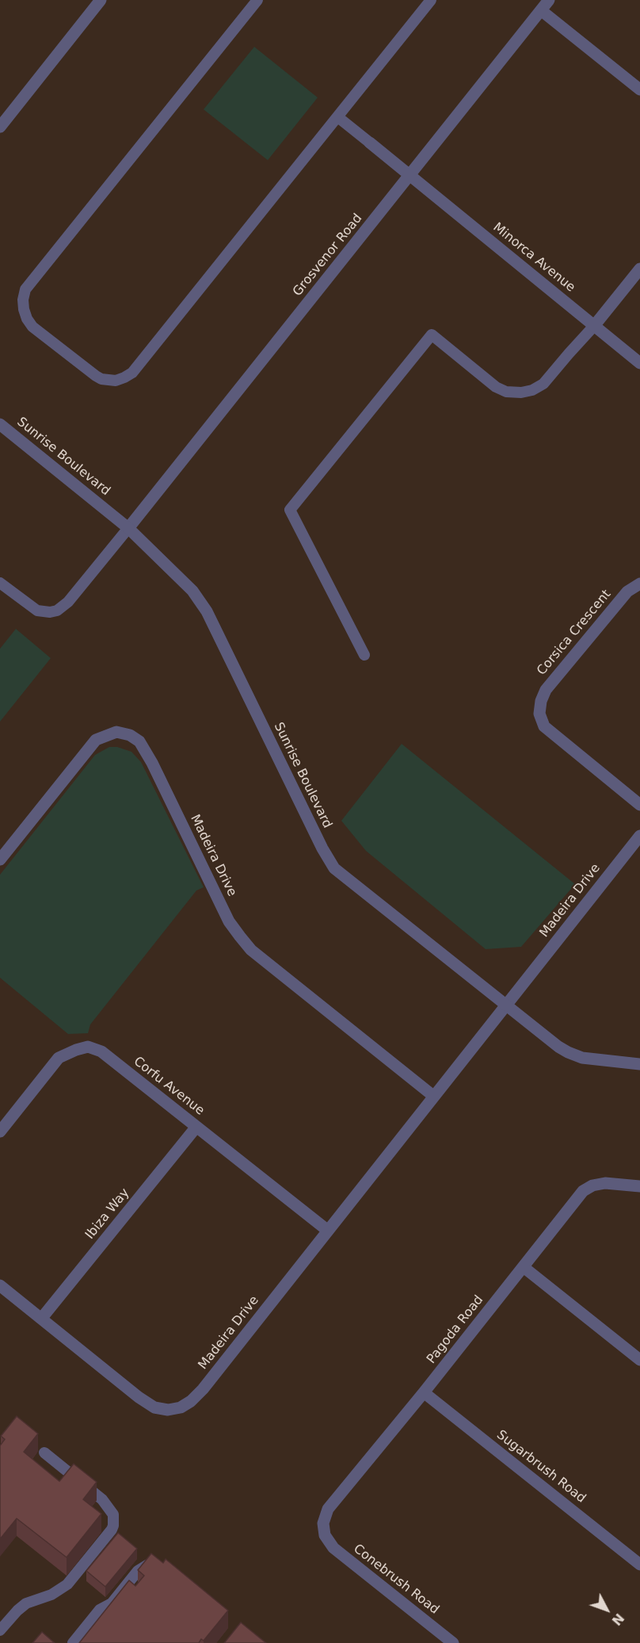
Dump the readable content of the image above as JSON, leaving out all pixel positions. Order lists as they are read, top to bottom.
{
  "streets": {
    "street": [
      "Grosvenor Road",
      "Minorca Avenue",
      "Sunrise Boulevard",
      "Corsica Crescent",
      "Madeira Drive",
      "Corfu Avenue",
      "Ibiza Way",
      "Pagoda Road",
      "Sugarbrush Road",
      "Conebrush Road"
    ]
  },
  "crossings": [
    ["Grosvenor Road", "Minorca Avenue"],
    ["Grosvenor Road", "Sunrise Boulevard"],
    ["Sunrise Boulevard", "Madeira Drive"],
    ["Madeira Drive", "Corfu Avenue"],
    ["Madeira Drive", "Ibiza Way"],
    ["Corfu Avenue", "Ibiza Way"],
    ["Pagoda Road", "Sugarbrush Road"],
    ["Pagoda Road", "Conebrush Road"]
  ],
  "north": "bottom right"
}
